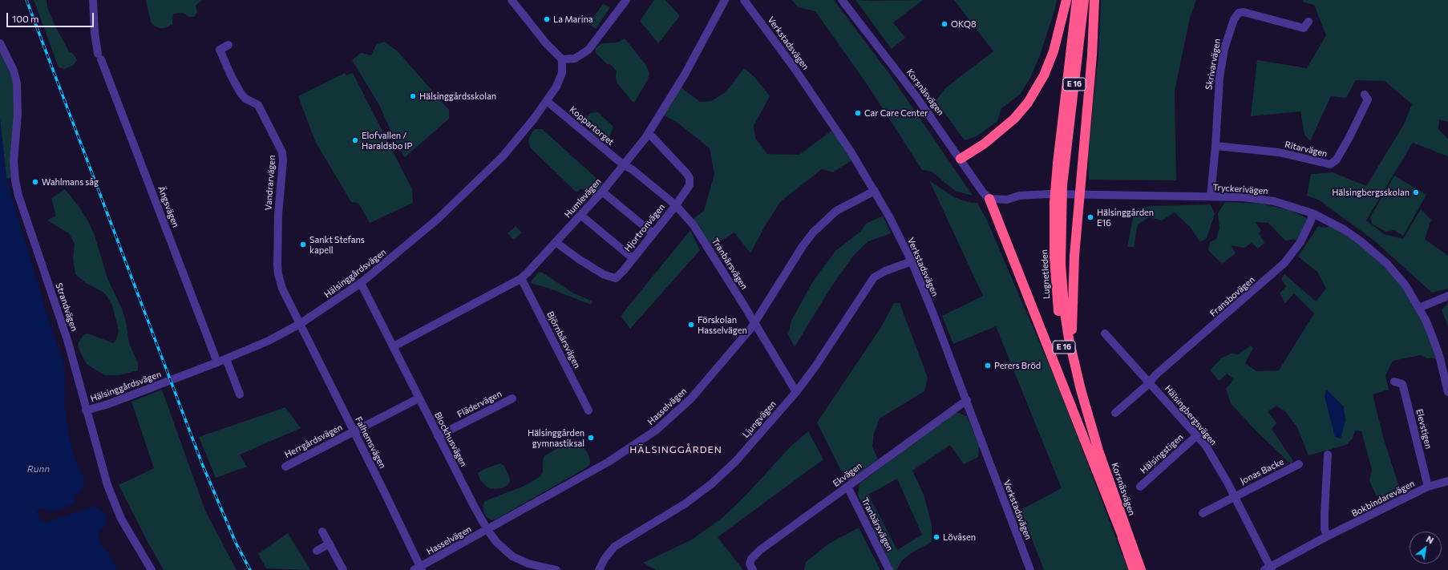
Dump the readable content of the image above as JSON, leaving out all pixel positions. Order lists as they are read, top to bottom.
{
  "streets": {
    "highway": ["E 16", "Korsnäsvägen", "Lugnetleden"],
    "street": [
      "Verkstadsvägen",
      "Skrivarvägen",
      "Koppartorget",
      "Ritarvägen",
      "Vandrarvägen",
      "Tryckerivägen",
      "Humlevägen",
      "Ängsvägen",
      "Hjortronvägen",
      "Tranbärsvägen",
      "Hälsinggårdsvägen",
      "Fransbovägen",
      "Strandvägen",
      "Björnbärsvägen",
      "Flädervägen",
      "Hasselvägen",
      "Hälsingbergsvägen",
      "Ljungvägen",
      "Elevstigen",
      "Blockhusvägen",
      "Herrgårdsvägen",
      "Falhemsvägen",
      "Hälsingstigen",
      "Jonas Backe",
      "Ekvägen",
      "Bokbindarevägen"
    ]
  },
  "crossings": [
    ["Verkstadsvägen", "Hasselvägen"],
    ["Verkstadsvägen", "Ljungvägen"],
    ["Verkstadsvägen", "Ekvägen"],
    ["Skrivarvägen", "Ritarvägen"],
    ["Skrivarvägen", "Tryckerivägen"],
    ["E 16", "Korsnäsvägen"],
    ["E 16", "Tryckerivägen"],
    ["E 16", "Lugnetleden"],
    ["Korsnäsvägen", "Tryckerivägen"],
    ["Korsnäsvägen", "Lugnetleden"],
    ["Koppartorget", "Humlevägen"],
    ["Koppartorget", "Tranbärsvägen"],
    ["Koppartorget", "Hälsinggårdsvägen"],
    ["Vandrarvägen", "Hälsinggårdsvägen"],
    ["Vandrarvägen", "Falhemsvägen"],
    ["Tryckerivägen", "Fransbovägen"],
    ["Humlevägen", "Hjortronvägen"],
    ["Humlevägen", "Tranbärsvägen"],
    ["Humlevägen", "Björnbärsvägen"],
    ["Humlevägen", "Blockhusvägen"],
    ["Ängsvägen", "Hälsinggårdsvägen"],
    ["Hjortronvägen", "Tranbärsvägen"],
    ["Tranbärsvägen", "Hasselvägen"],
    ["Tranbärsvägen", "Ljungvägen"],
    ["Tranbärsvägen", "Ekvägen"],
    ["Hälsinggårdsvägen", "Strandvägen"],
    ["Hälsinggårdsvägen", "Blockhusvägen"],
    ["Hälsinggårdsvägen", "Falhemsvägen"],
    ["Fransbovägen", "Hälsingbergsvägen"],
    ["Flädervägen", "Blockhusvägen"],
    ["Hasselvägen", "Blockhusvägen"],
    ["Hasselvägen", "Falhemsvägen"],
    ["Hälsingbergsvägen", "Hälsingstigen"],
    ["Hälsingbergsvägen", "Jonas Backe"],
    ["Hälsingbergsvägen", "Bokbindarevägen"],
    ["Elevstigen", "Bokbindarevägen"],
    ["Blockhusvägen", "Herrgårdsvägen"],
    ["Herrgårdsvägen", "Falhemsvägen"]
  ],
  "districts": ["HÄLSINGGÅRDEN"],
  "water": ["Runn"],
  "places": [
    "La Marina",
    "OKQ8",
    "Hälsinggårdsskolan",
    "Car Care Center",
    "Elofvallen / Haraldsbo IP",
    "Wahlmans såg",
    "Hälsingbergsskolan",
    "Hälsinggården E16",
    "Sankt Stefans kapell",
    "Förskolan Hasselvägen",
    "Perers Bröd",
    "Hälsinggården gymnastiksal",
    "Lövåsen"
  ],
  "scale_bar": "100 m",
  "north": "top right"
}
